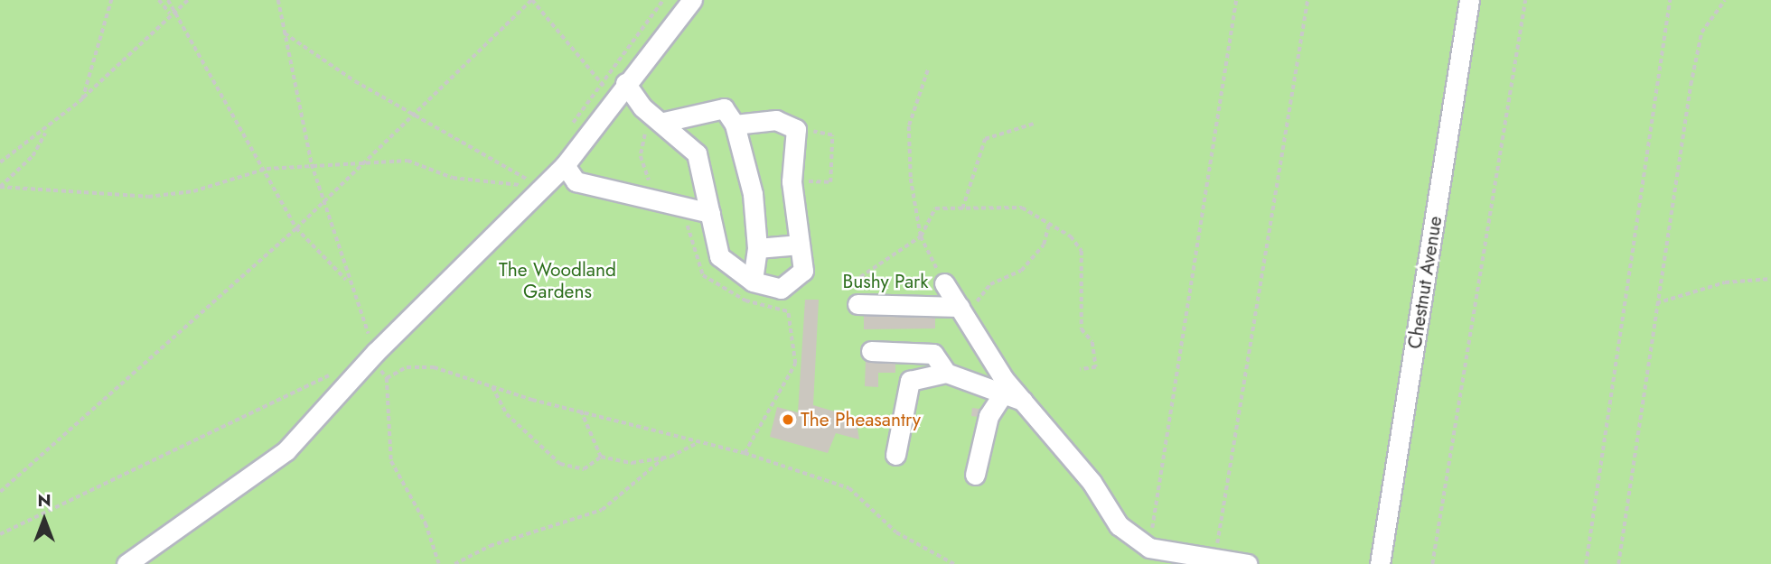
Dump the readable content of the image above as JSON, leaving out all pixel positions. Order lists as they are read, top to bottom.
{
  "streets": {
    "street": ["Chestnut Avenue"]
  },
  "parks": ["The Woodland Gardens", "Bushy Park"],
  "places": ["The Pheasantry"],
  "north": "top"
}
